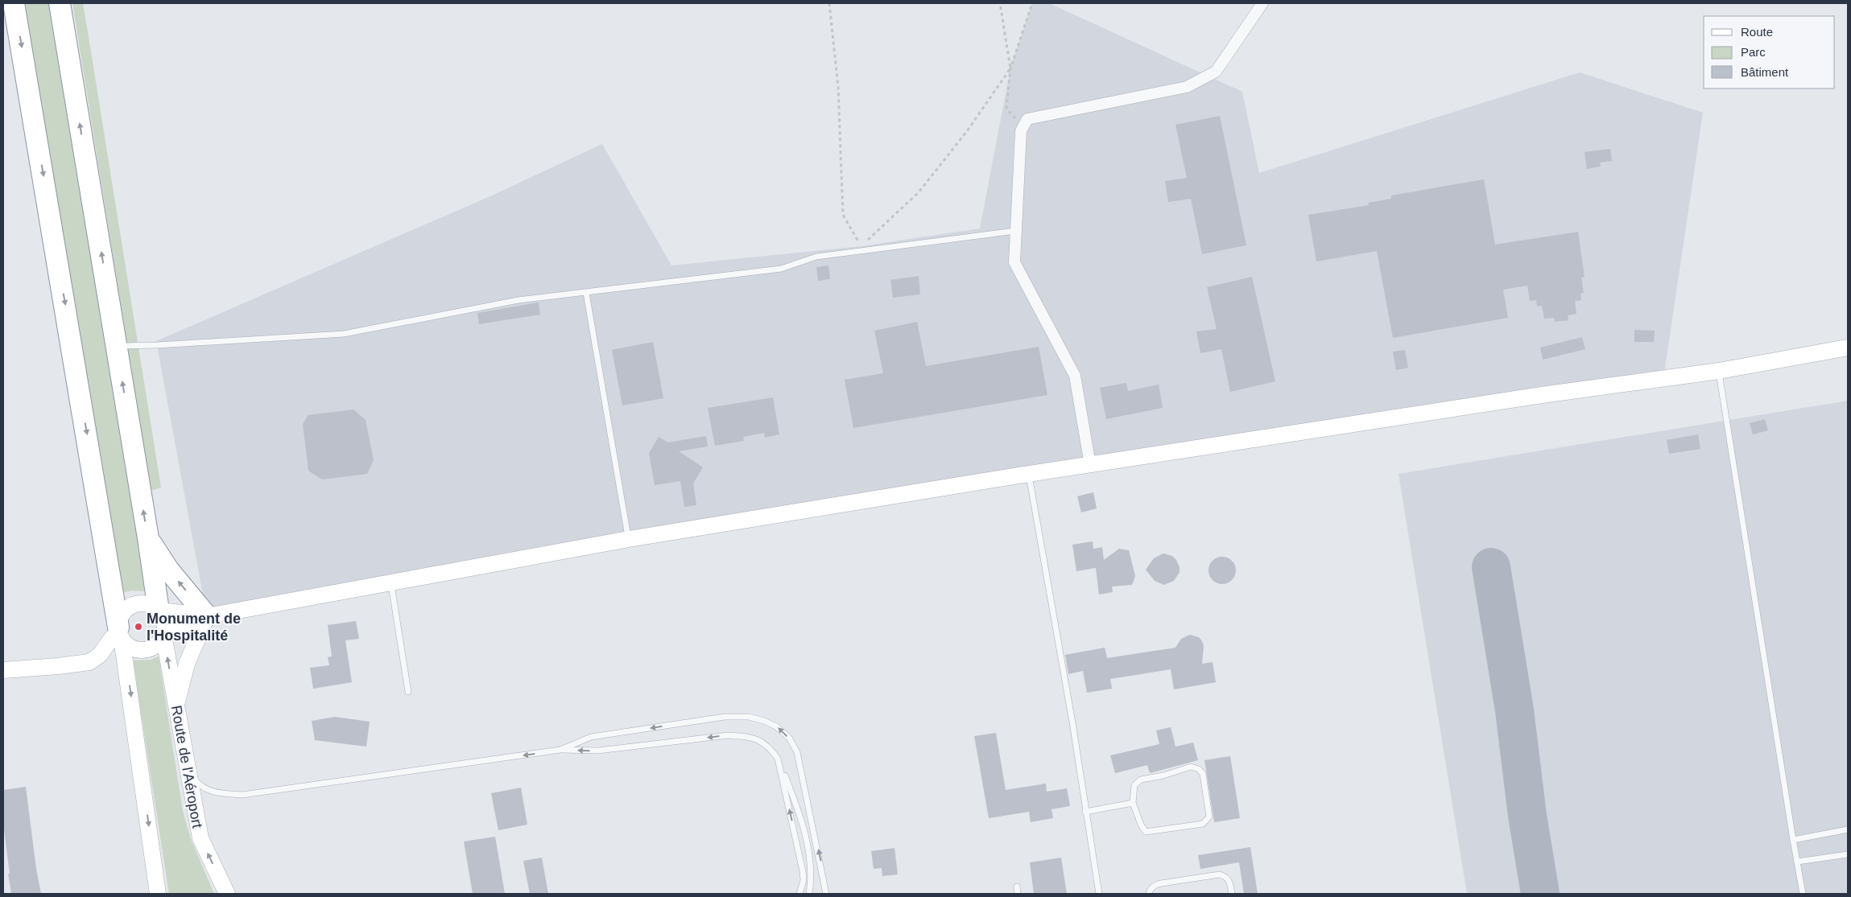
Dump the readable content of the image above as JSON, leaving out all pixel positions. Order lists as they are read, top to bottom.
{
  "streets": {
    "street": ["Route de l'Aéroport"]
  },
  "places": ["Monument de l'Hospitalité"],
  "legend": ["Route", "Parc", "Bâtiment"]
}
